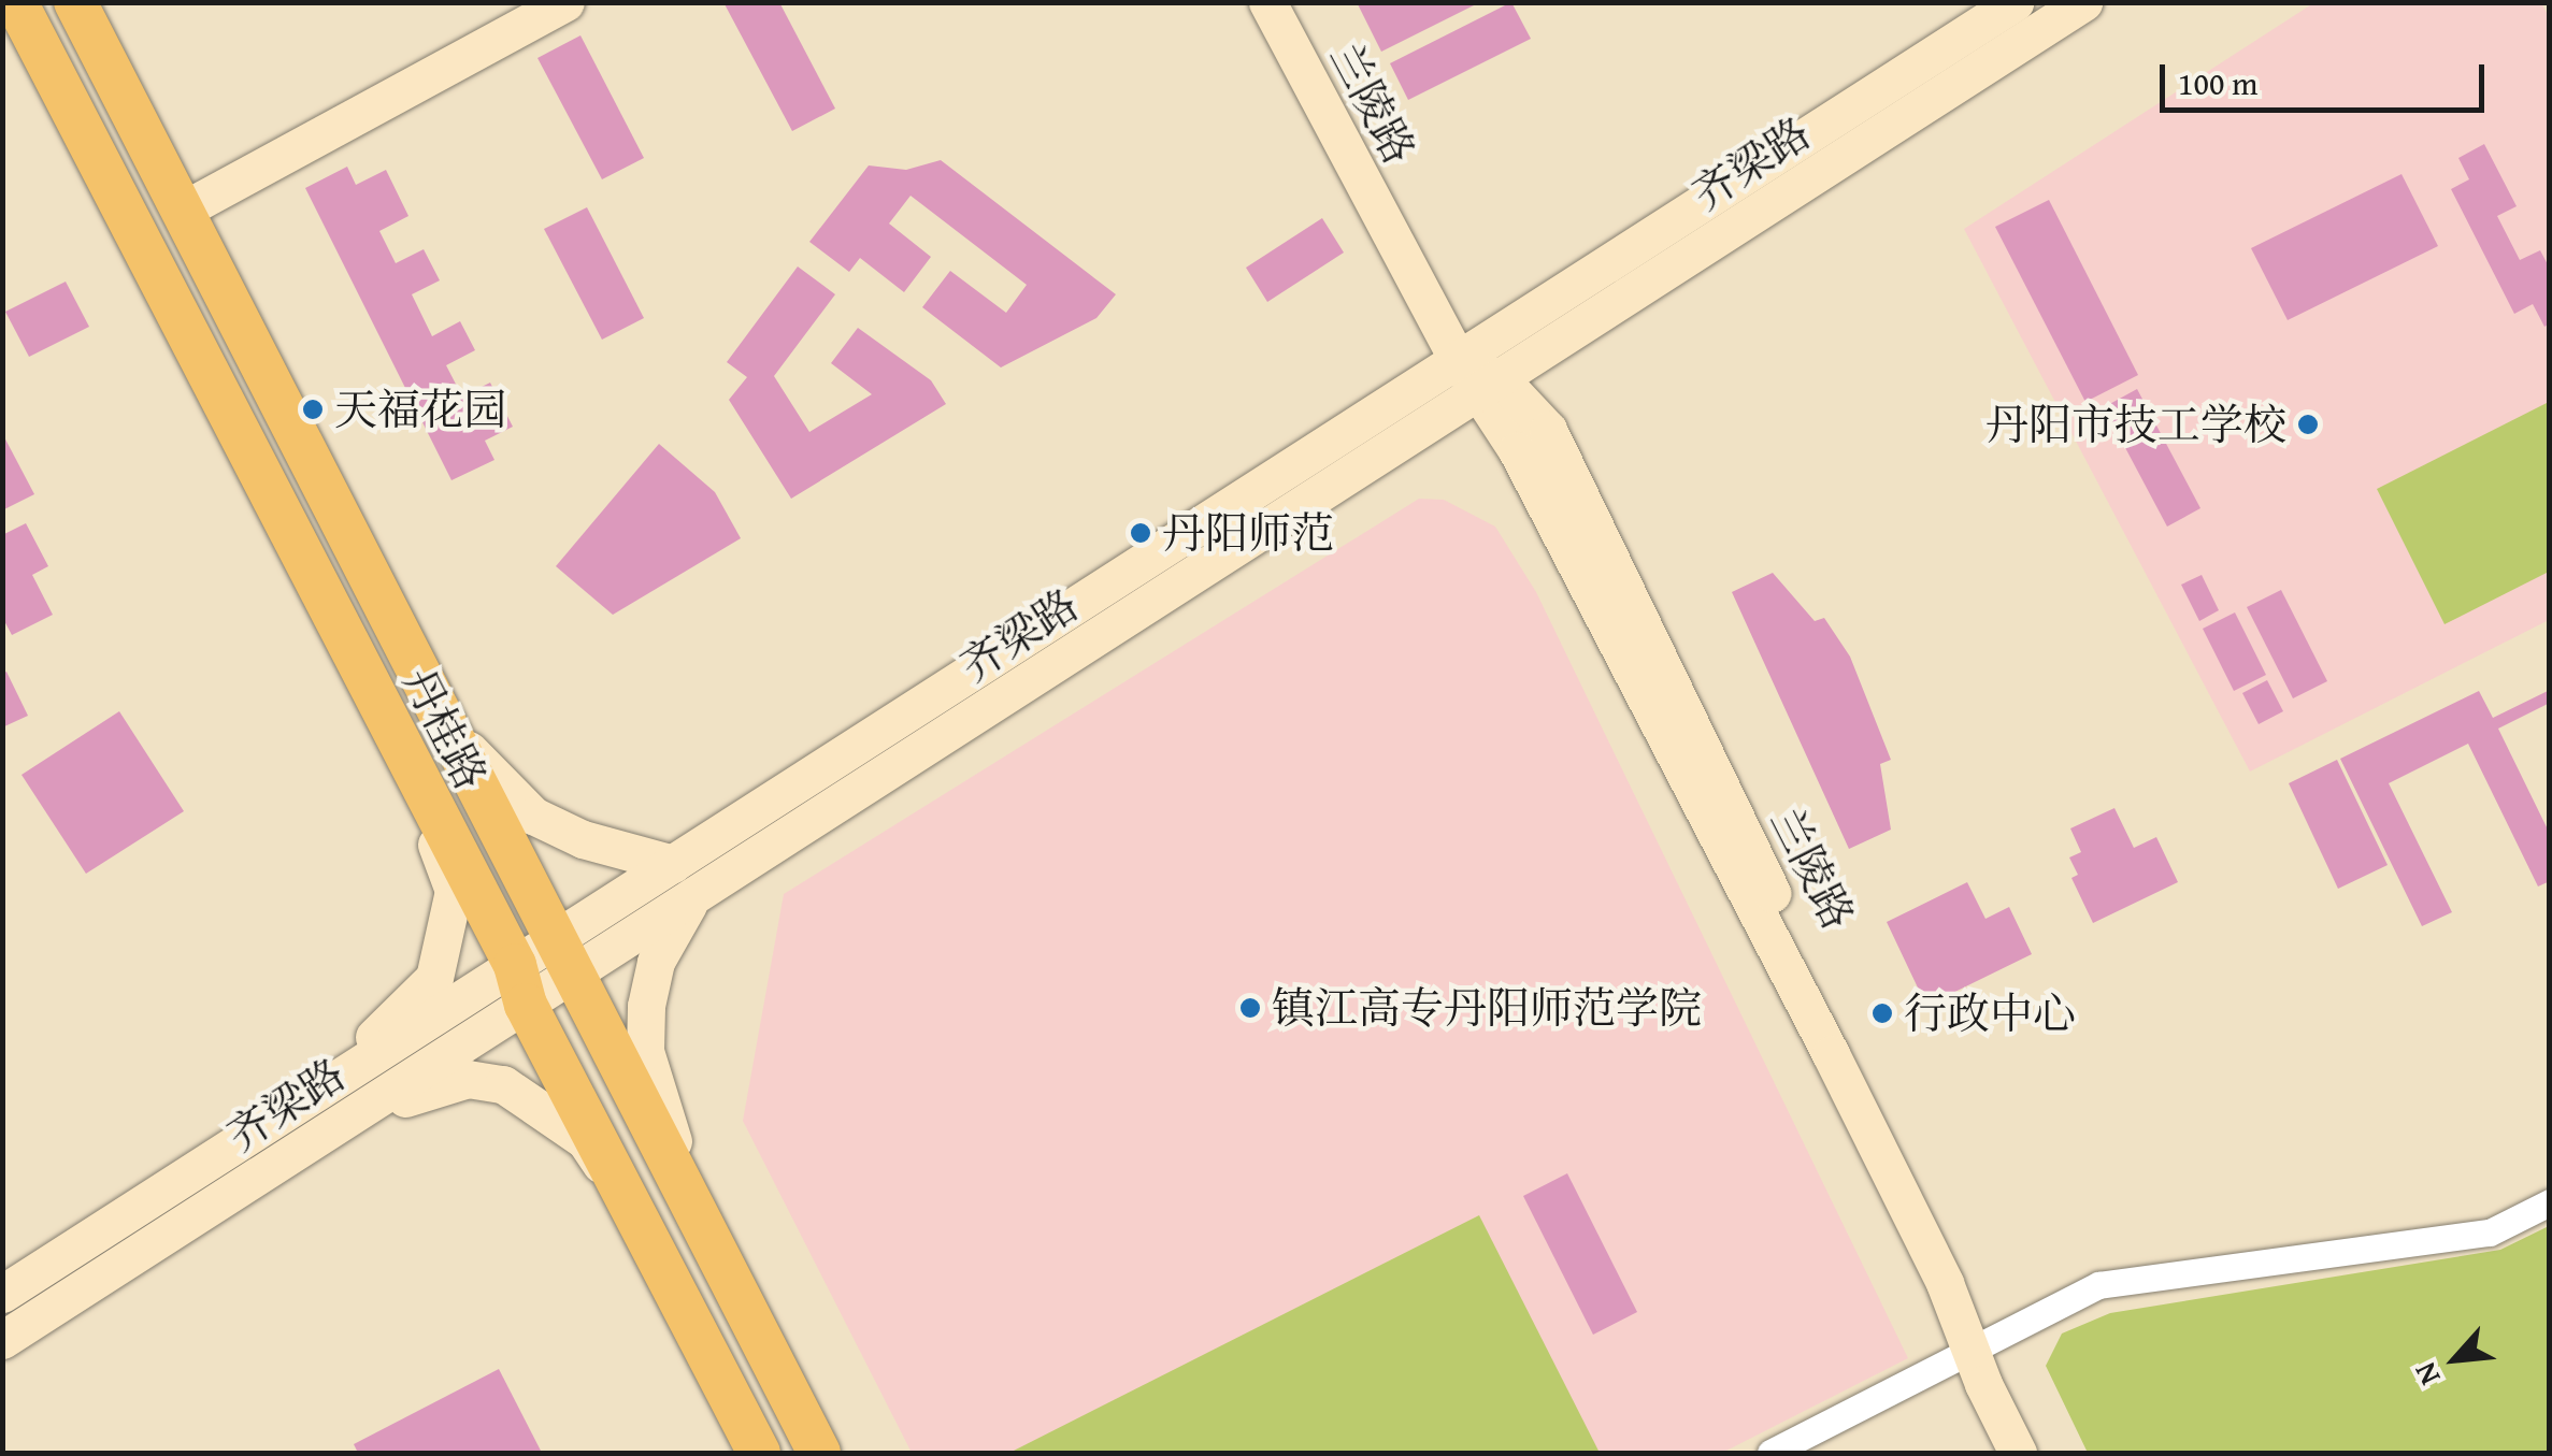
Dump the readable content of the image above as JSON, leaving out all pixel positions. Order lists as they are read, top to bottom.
{
  "streets": {
    "main road": ["兰陵路", "齐梁路", "丹桂路"]
  },
  "crossings": [
    ["兰陵路", "齐梁路"],
    ["齐梁路", "丹桂路"]
  ],
  "places": [
    "天福花园",
    "丹阳市技工学校",
    "丹阳师范",
    "镇江高专丹阳师范学院",
    "行政中心"
  ],
  "scale_bar": "100 m",
  "north": "bottom left"
}
